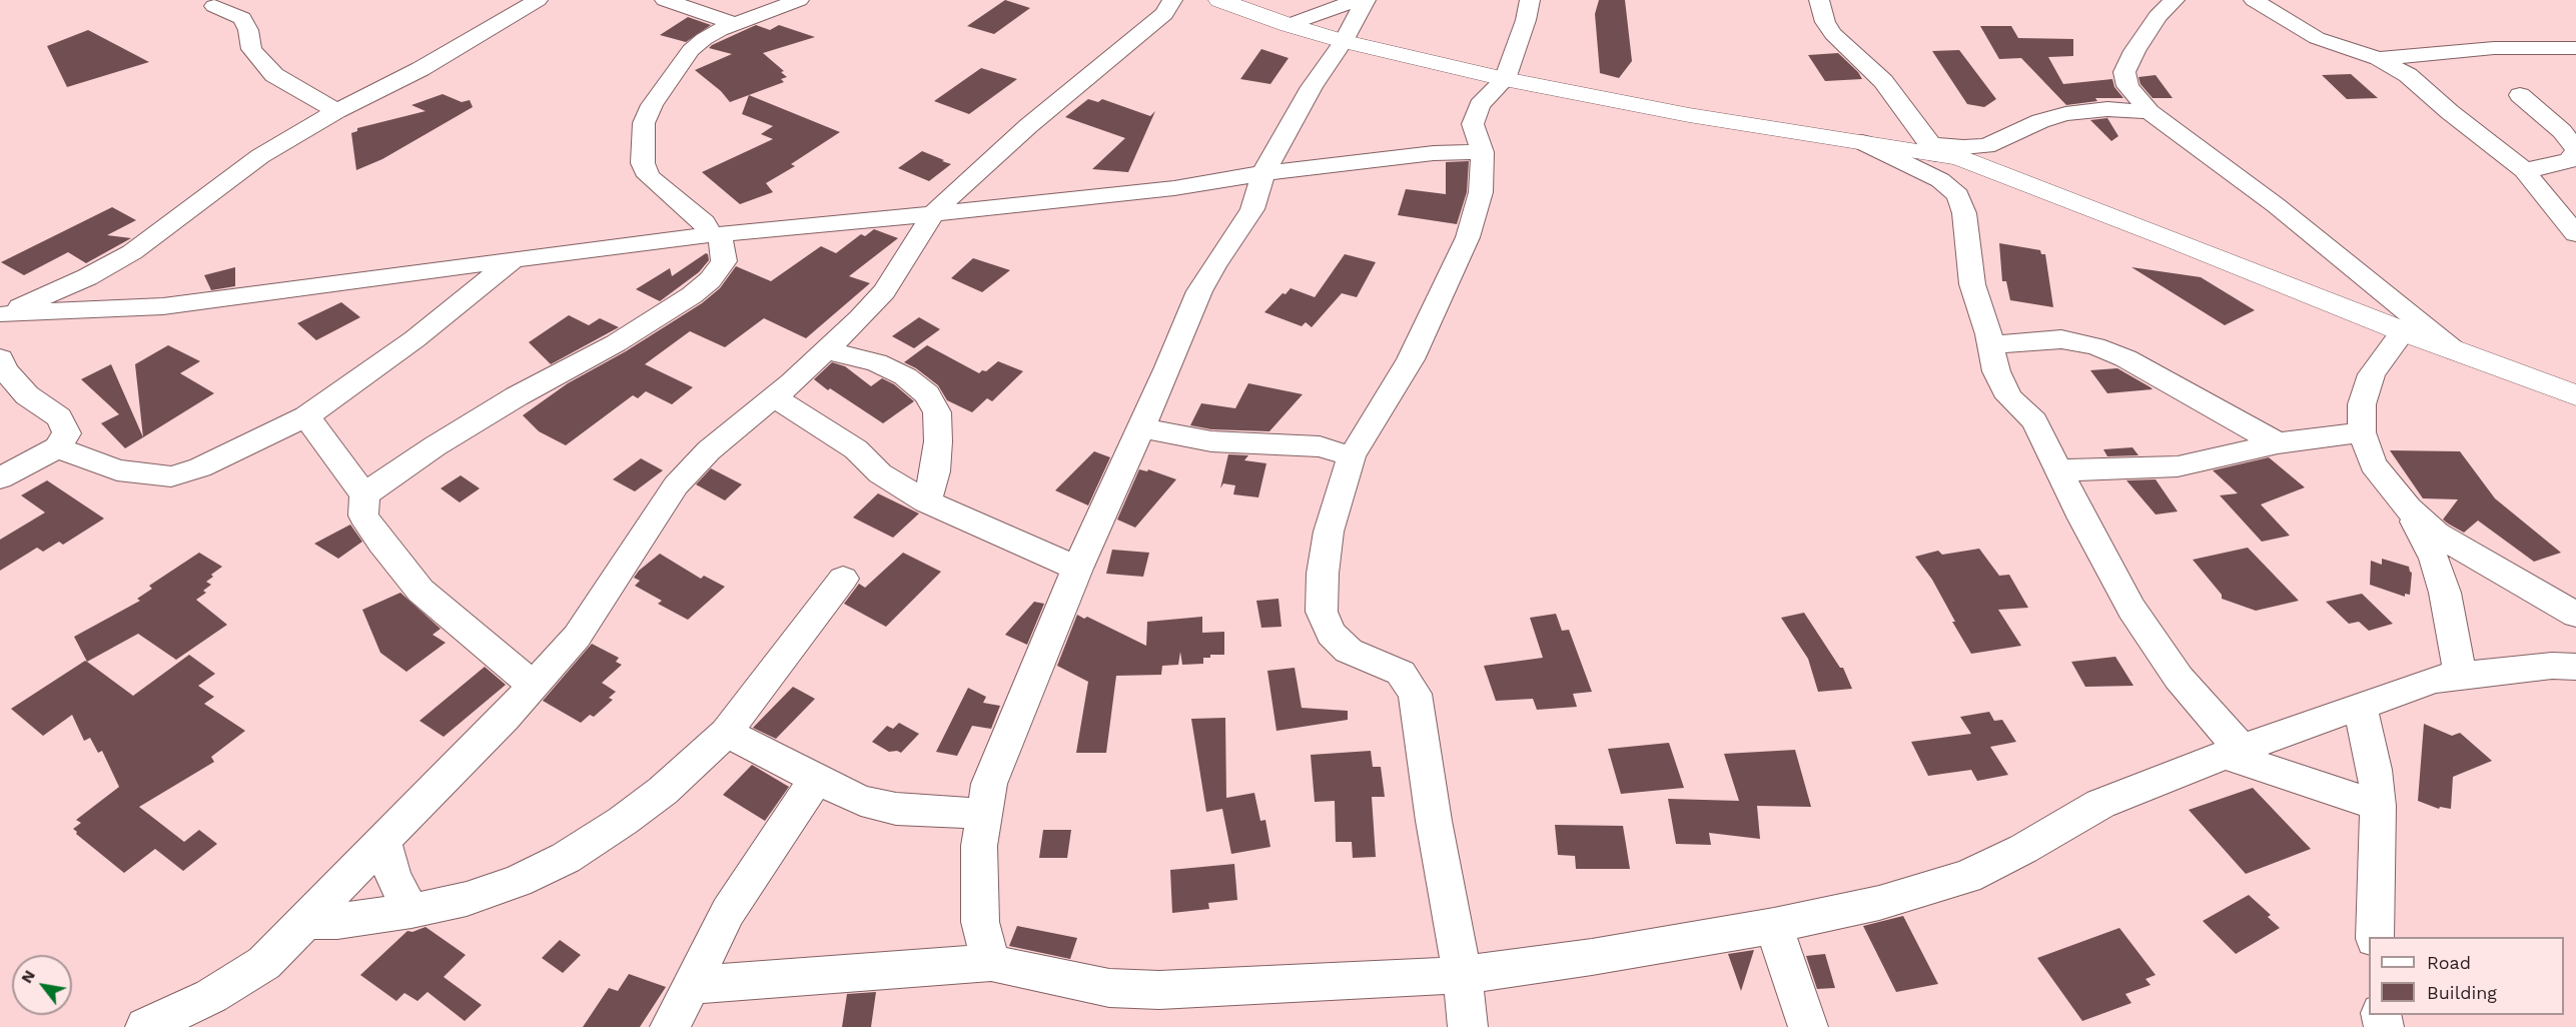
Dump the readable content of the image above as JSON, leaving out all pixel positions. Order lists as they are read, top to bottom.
{
  "legend": ["Road", "Building"],
  "north": "top left"
}
